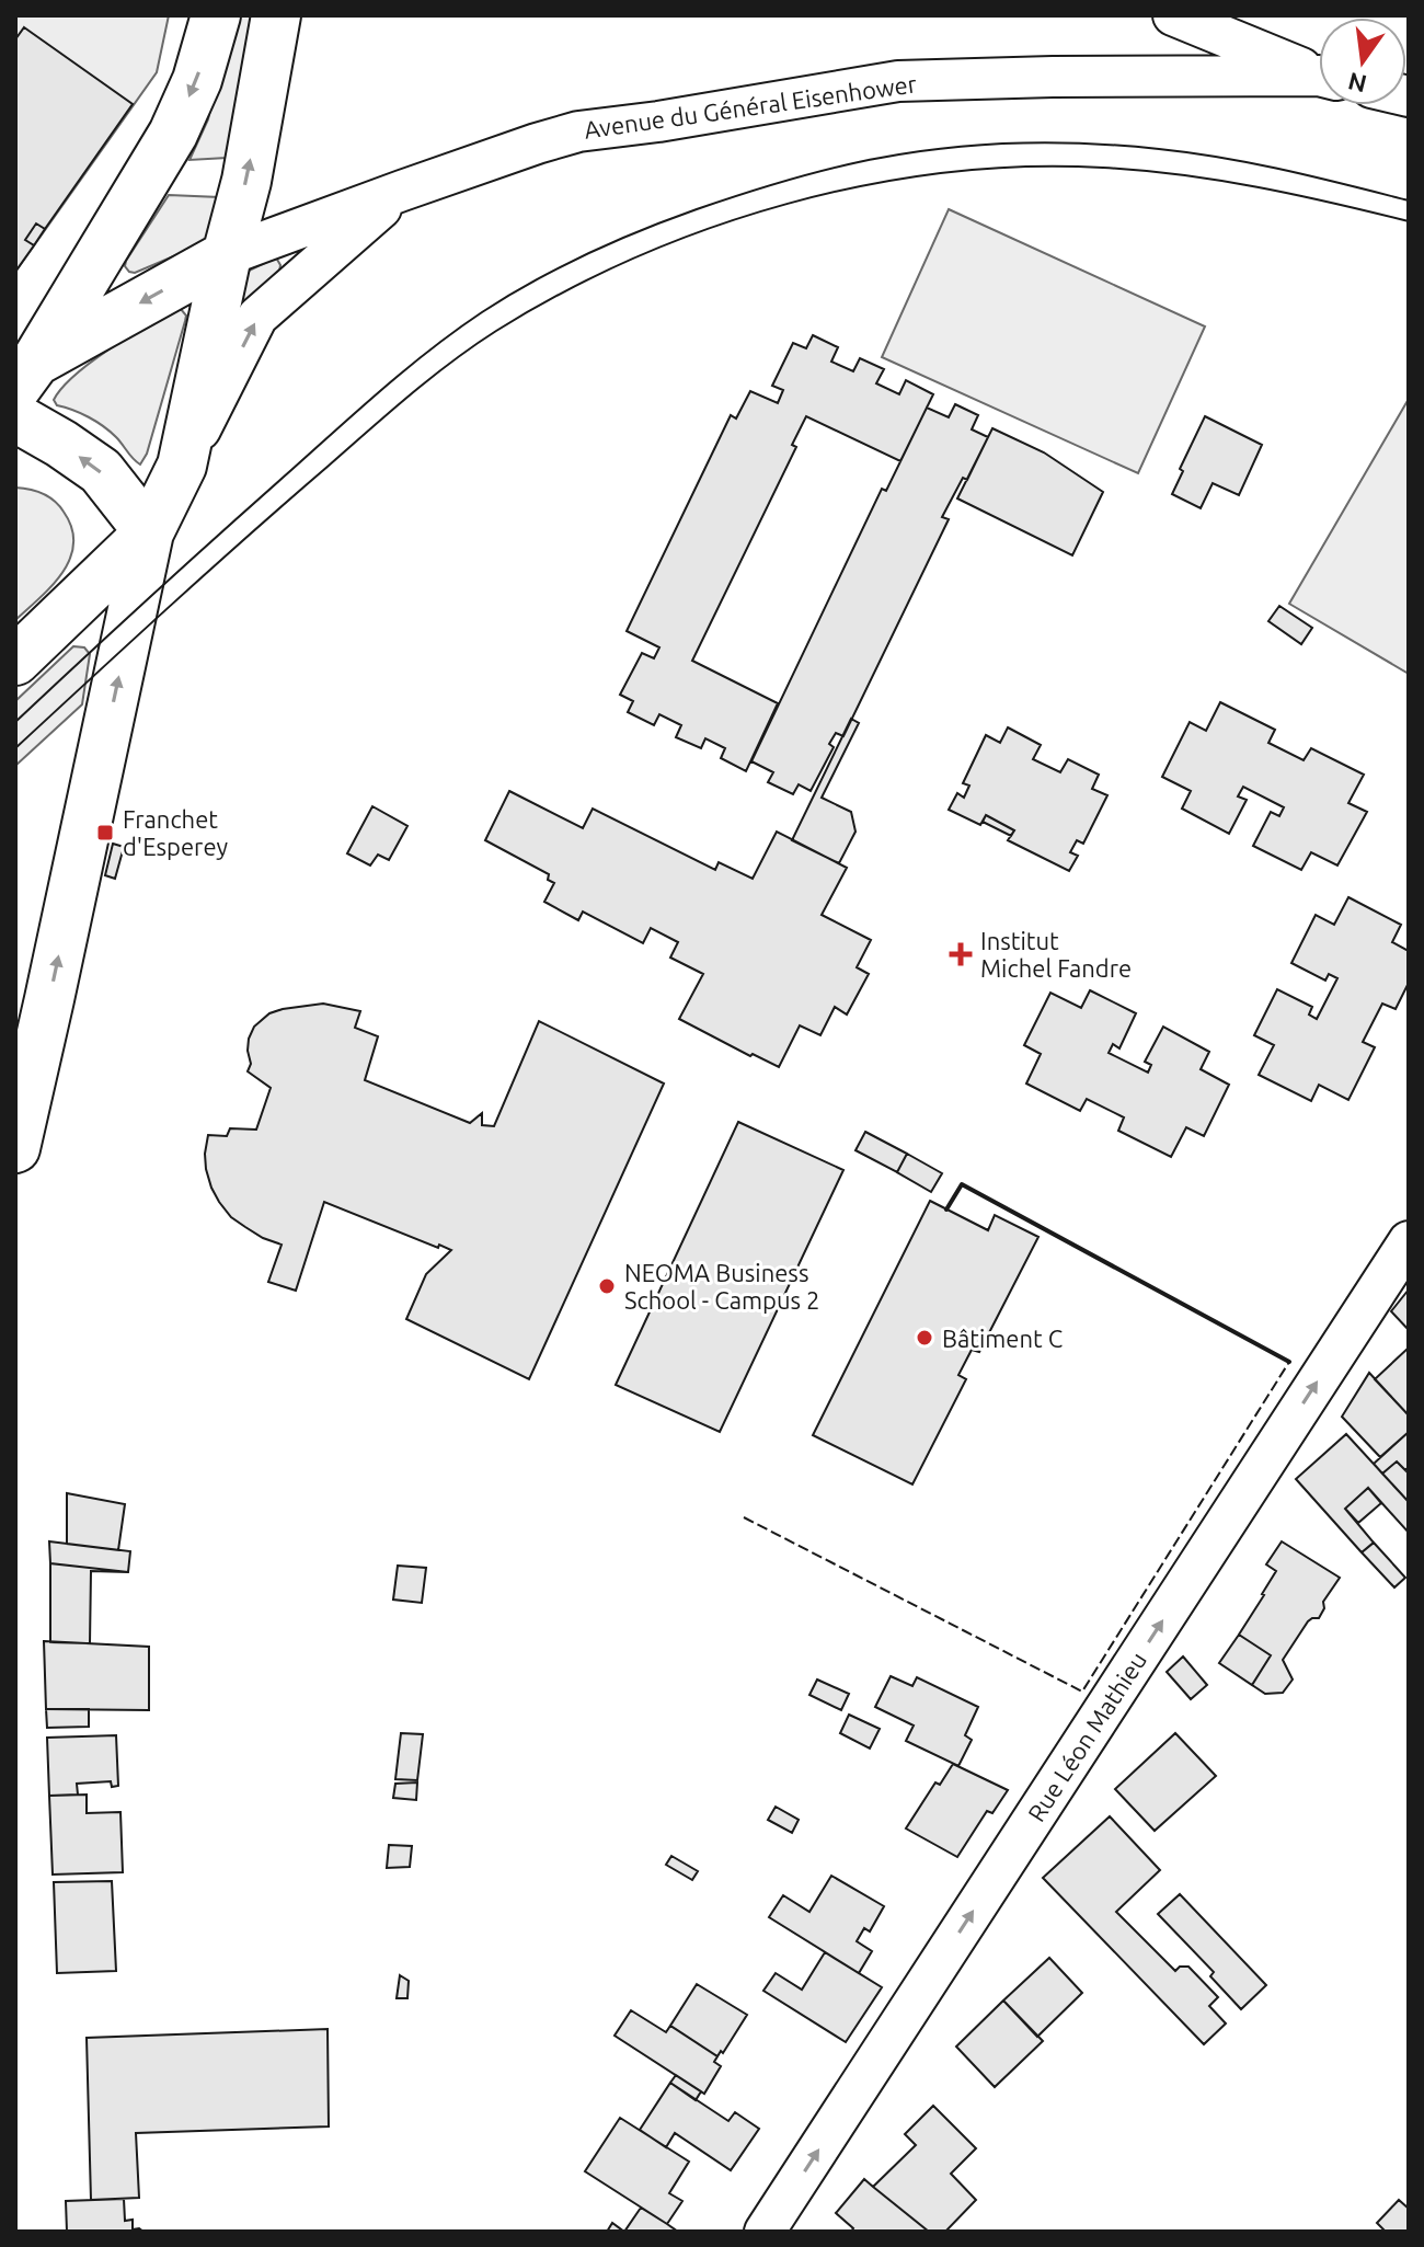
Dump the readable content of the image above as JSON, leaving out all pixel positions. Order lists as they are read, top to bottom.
{
  "streets": {
    "street": ["Avenue du Général Eisenhower", "Rue Léon Mathieu"]
  },
  "one_way": ["Rue Léon Mathieu"],
  "places": {
    "transit": ["Franchet d'Esperey"],
    "health": ["Institut Michel Fandre"],
    "other": ["NEOMA Business School - Campus 2", "Bâtiment C"]
  },
  "north": "bottom"
}
